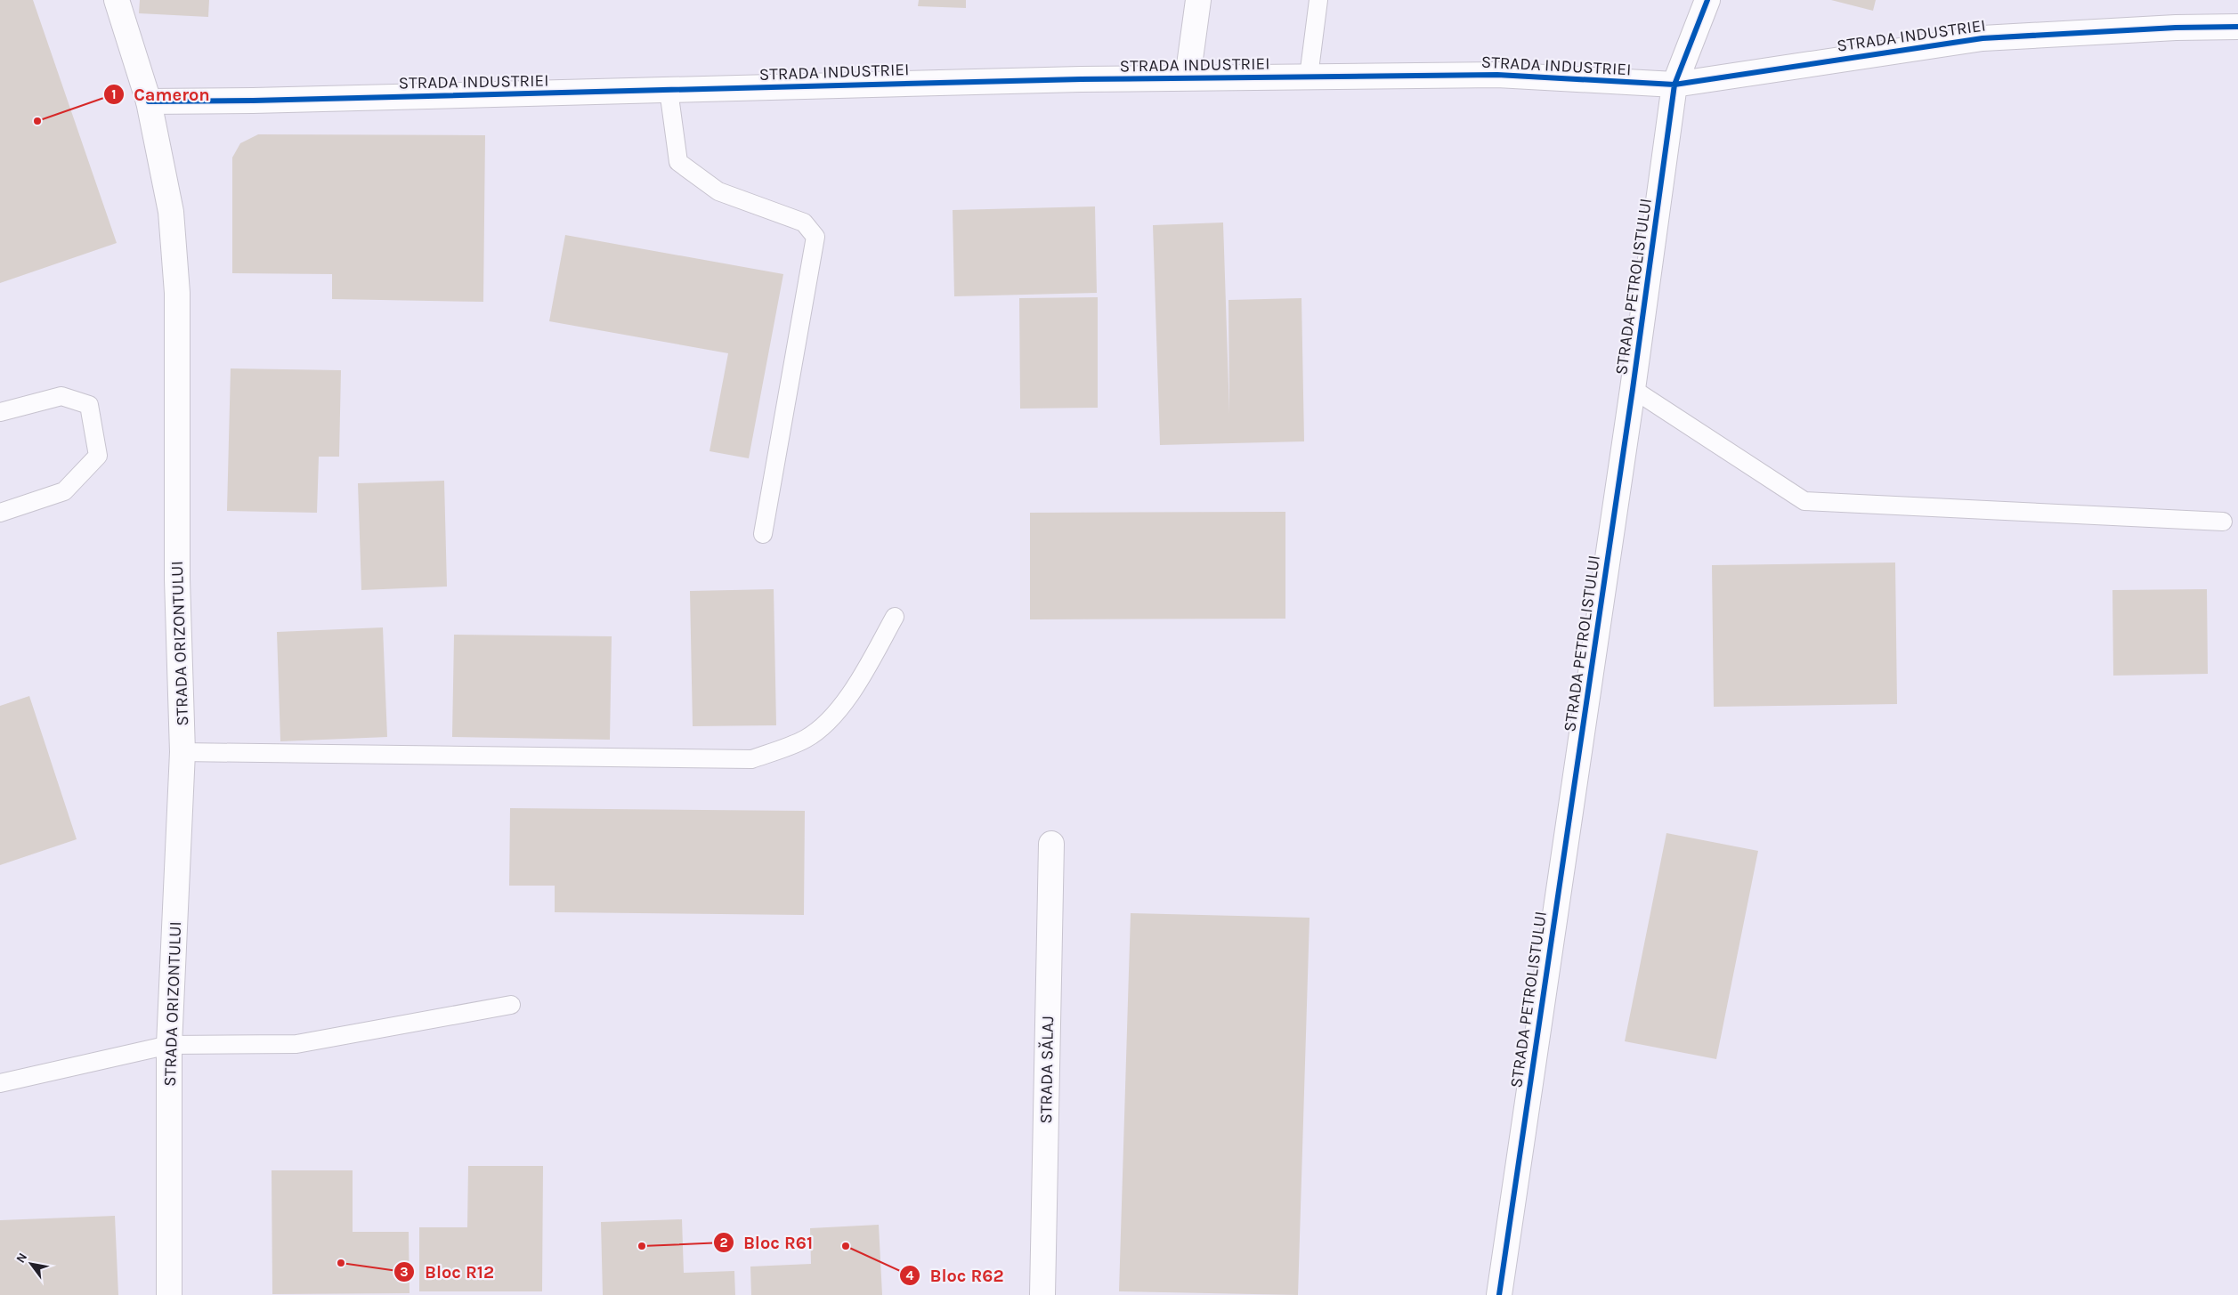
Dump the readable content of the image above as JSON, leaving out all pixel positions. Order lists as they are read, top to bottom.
{
  "streets": {
    "street": [
      "STRADA INDUSTRIEI",
      "STRADA PETROLISTULUI",
      "STRADA ORIZONTULUI",
      "STRADA SĂLAJ"
    ]
  },
  "crossings": [
    ["STRADA INDUSTRIEI", "STRADA PETROLISTULUI"],
    ["STRADA INDUSTRIEI", "STRADA ORIZONTULUI"]
  ],
  "places": [
    "Cameron",
    "Bloc R61",
    "Bloc R62",
    "Bloc R12"
  ],
  "north": "top left"
}
